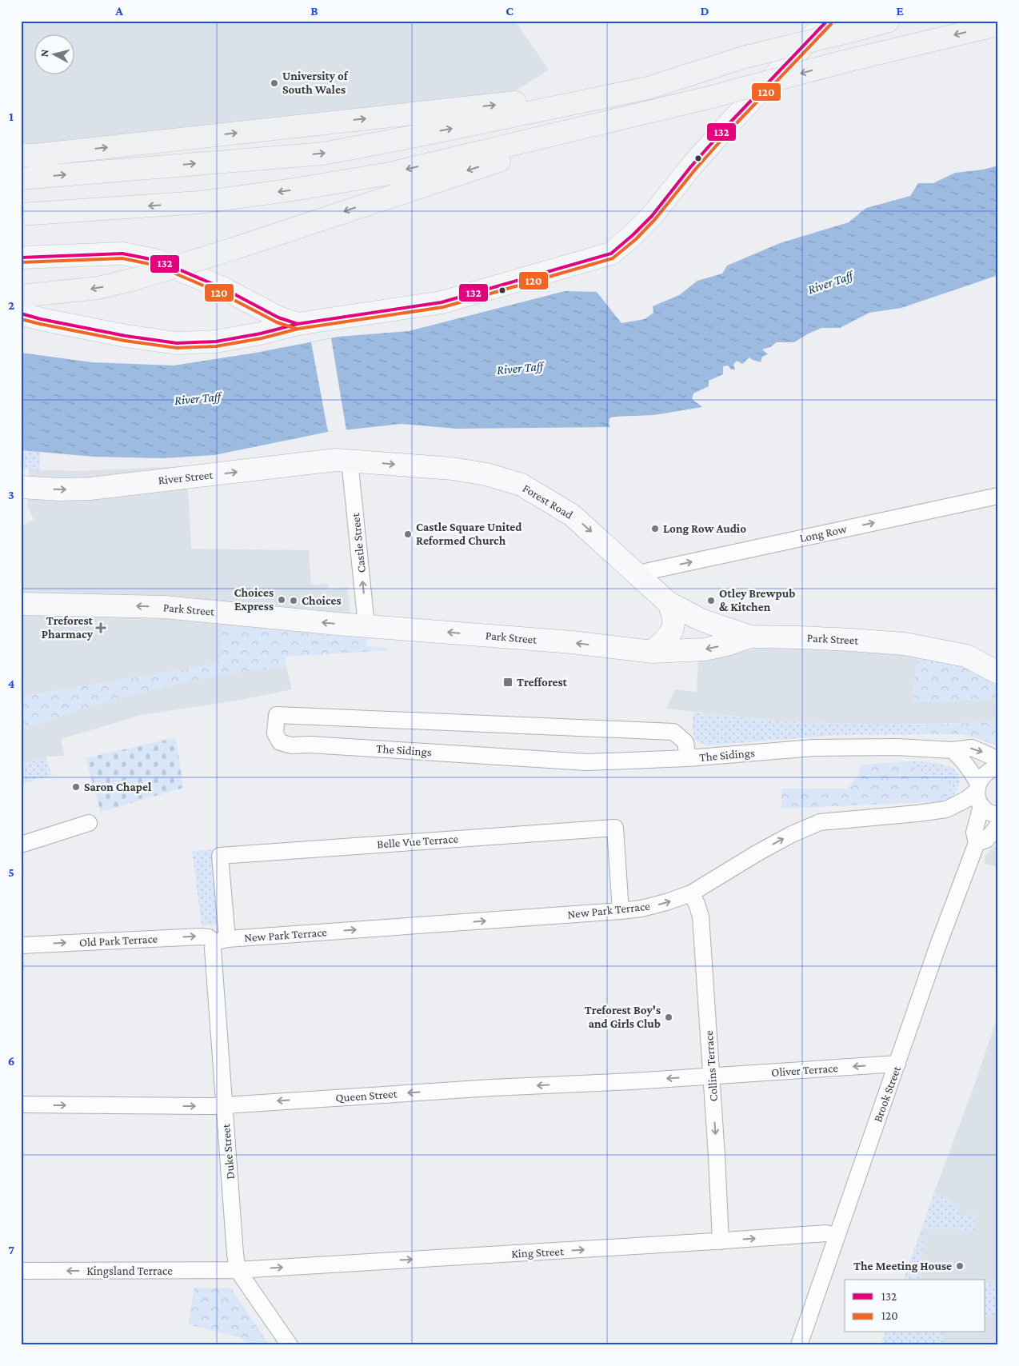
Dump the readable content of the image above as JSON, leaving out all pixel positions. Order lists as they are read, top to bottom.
{
  "streets": {
    "main road": ["River Street", "Forest Road", "Park Street"],
    "street": [
      "Long Row",
      "Castle Street",
      "The Sidings",
      "Belle Vue Terrace",
      "New Park Terrace",
      "Old Park Terrace",
      "Collins Terrace",
      "Oliver Terrace",
      "Brook Street",
      "Queen Street",
      "Duke Street",
      "King Street",
      "Kingsland Terrace"
    ]
  },
  "crossings": [
    ["River Street", "Forest Road"],
    ["River Street", "Castle Street"],
    ["Forest Road", "Long Row"],
    ["Forest Road", "Castle Street"],
    ["Forest Road", "Park Street"],
    ["Castle Street", "Park Street"],
    ["Belle Vue Terrace", "New Park Terrace"],
    ["Belle Vue Terrace", "Old Park Terrace"],
    ["Belle Vue Terrace", "Duke Street"],
    ["New Park Terrace", "Old Park Terrace"],
    ["New Park Terrace", "Collins Terrace"],
    ["New Park Terrace", "Brook Street"],
    ["New Park Terrace", "Duke Street"],
    ["Old Park Terrace", "Duke Street"],
    ["Collins Terrace", "Oliver Terrace"],
    ["Collins Terrace", "Queen Street"],
    ["Collins Terrace", "King Street"],
    ["Oliver Terrace", "Brook Street"],
    ["Oliver Terrace", "Queen Street"],
    ["Brook Street", "King Street"],
    ["Queen Street", "Duke Street"],
    ["Duke Street", "King Street"],
    ["Duke Street", "Kingsland Terrace"],
    ["King Street", "Kingsland Terrace"]
  ],
  "one_way": [
    "Forest Road",
    "Long Row",
    "Castle Street",
    "Park Street",
    "New Park Terrace",
    "Collins Terrace",
    "Oliver Terrace",
    "King Street",
    "Kingsland Terrace"
  ],
  "water": ["River Taff"],
  "places": {
    "other": [
      "University of South Wales",
      "Long Row Audio",
      "Castle Square United Reformed Church",
      "Choices Express",
      "Choices",
      "Otley Brewpub & Kitchen",
      "Saron Chapel",
      "Treforest Boy's and Girls Club",
      "The Meeting House"
    ],
    "health": ["Treforest Pharmacy"],
    "transit": ["Trefforest"]
  },
  "lines": ["transit line 132", "transit line 120"],
  "legend": ["132", "120"],
  "north": "left",
  "grid": {
    "columns": [
      "A",
      "B",
      "C",
      "D",
      "E"
    ],
    "rows": [
      "1",
      "2",
      "3",
      "4",
      "5",
      "6",
      "7"
    ]
  }
}
